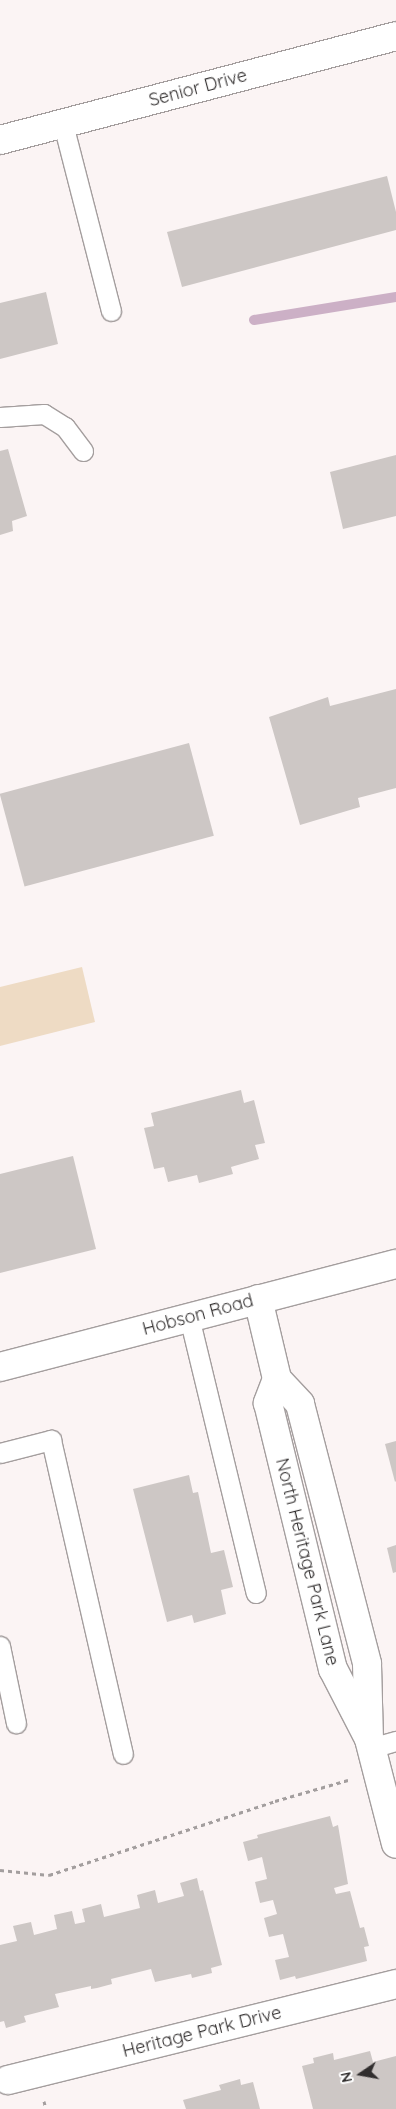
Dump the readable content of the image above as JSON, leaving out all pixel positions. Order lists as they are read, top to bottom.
{
  "streets": {
    "street": [
      "Senior Drive",
      "Hobson Road",
      "North Heritage Park Lane",
      "Heritage Park Drive"
    ]
  },
  "crossings": [
    ["Hobson Road", "North Heritage Park Lane"]
  ],
  "north": "left"
}
